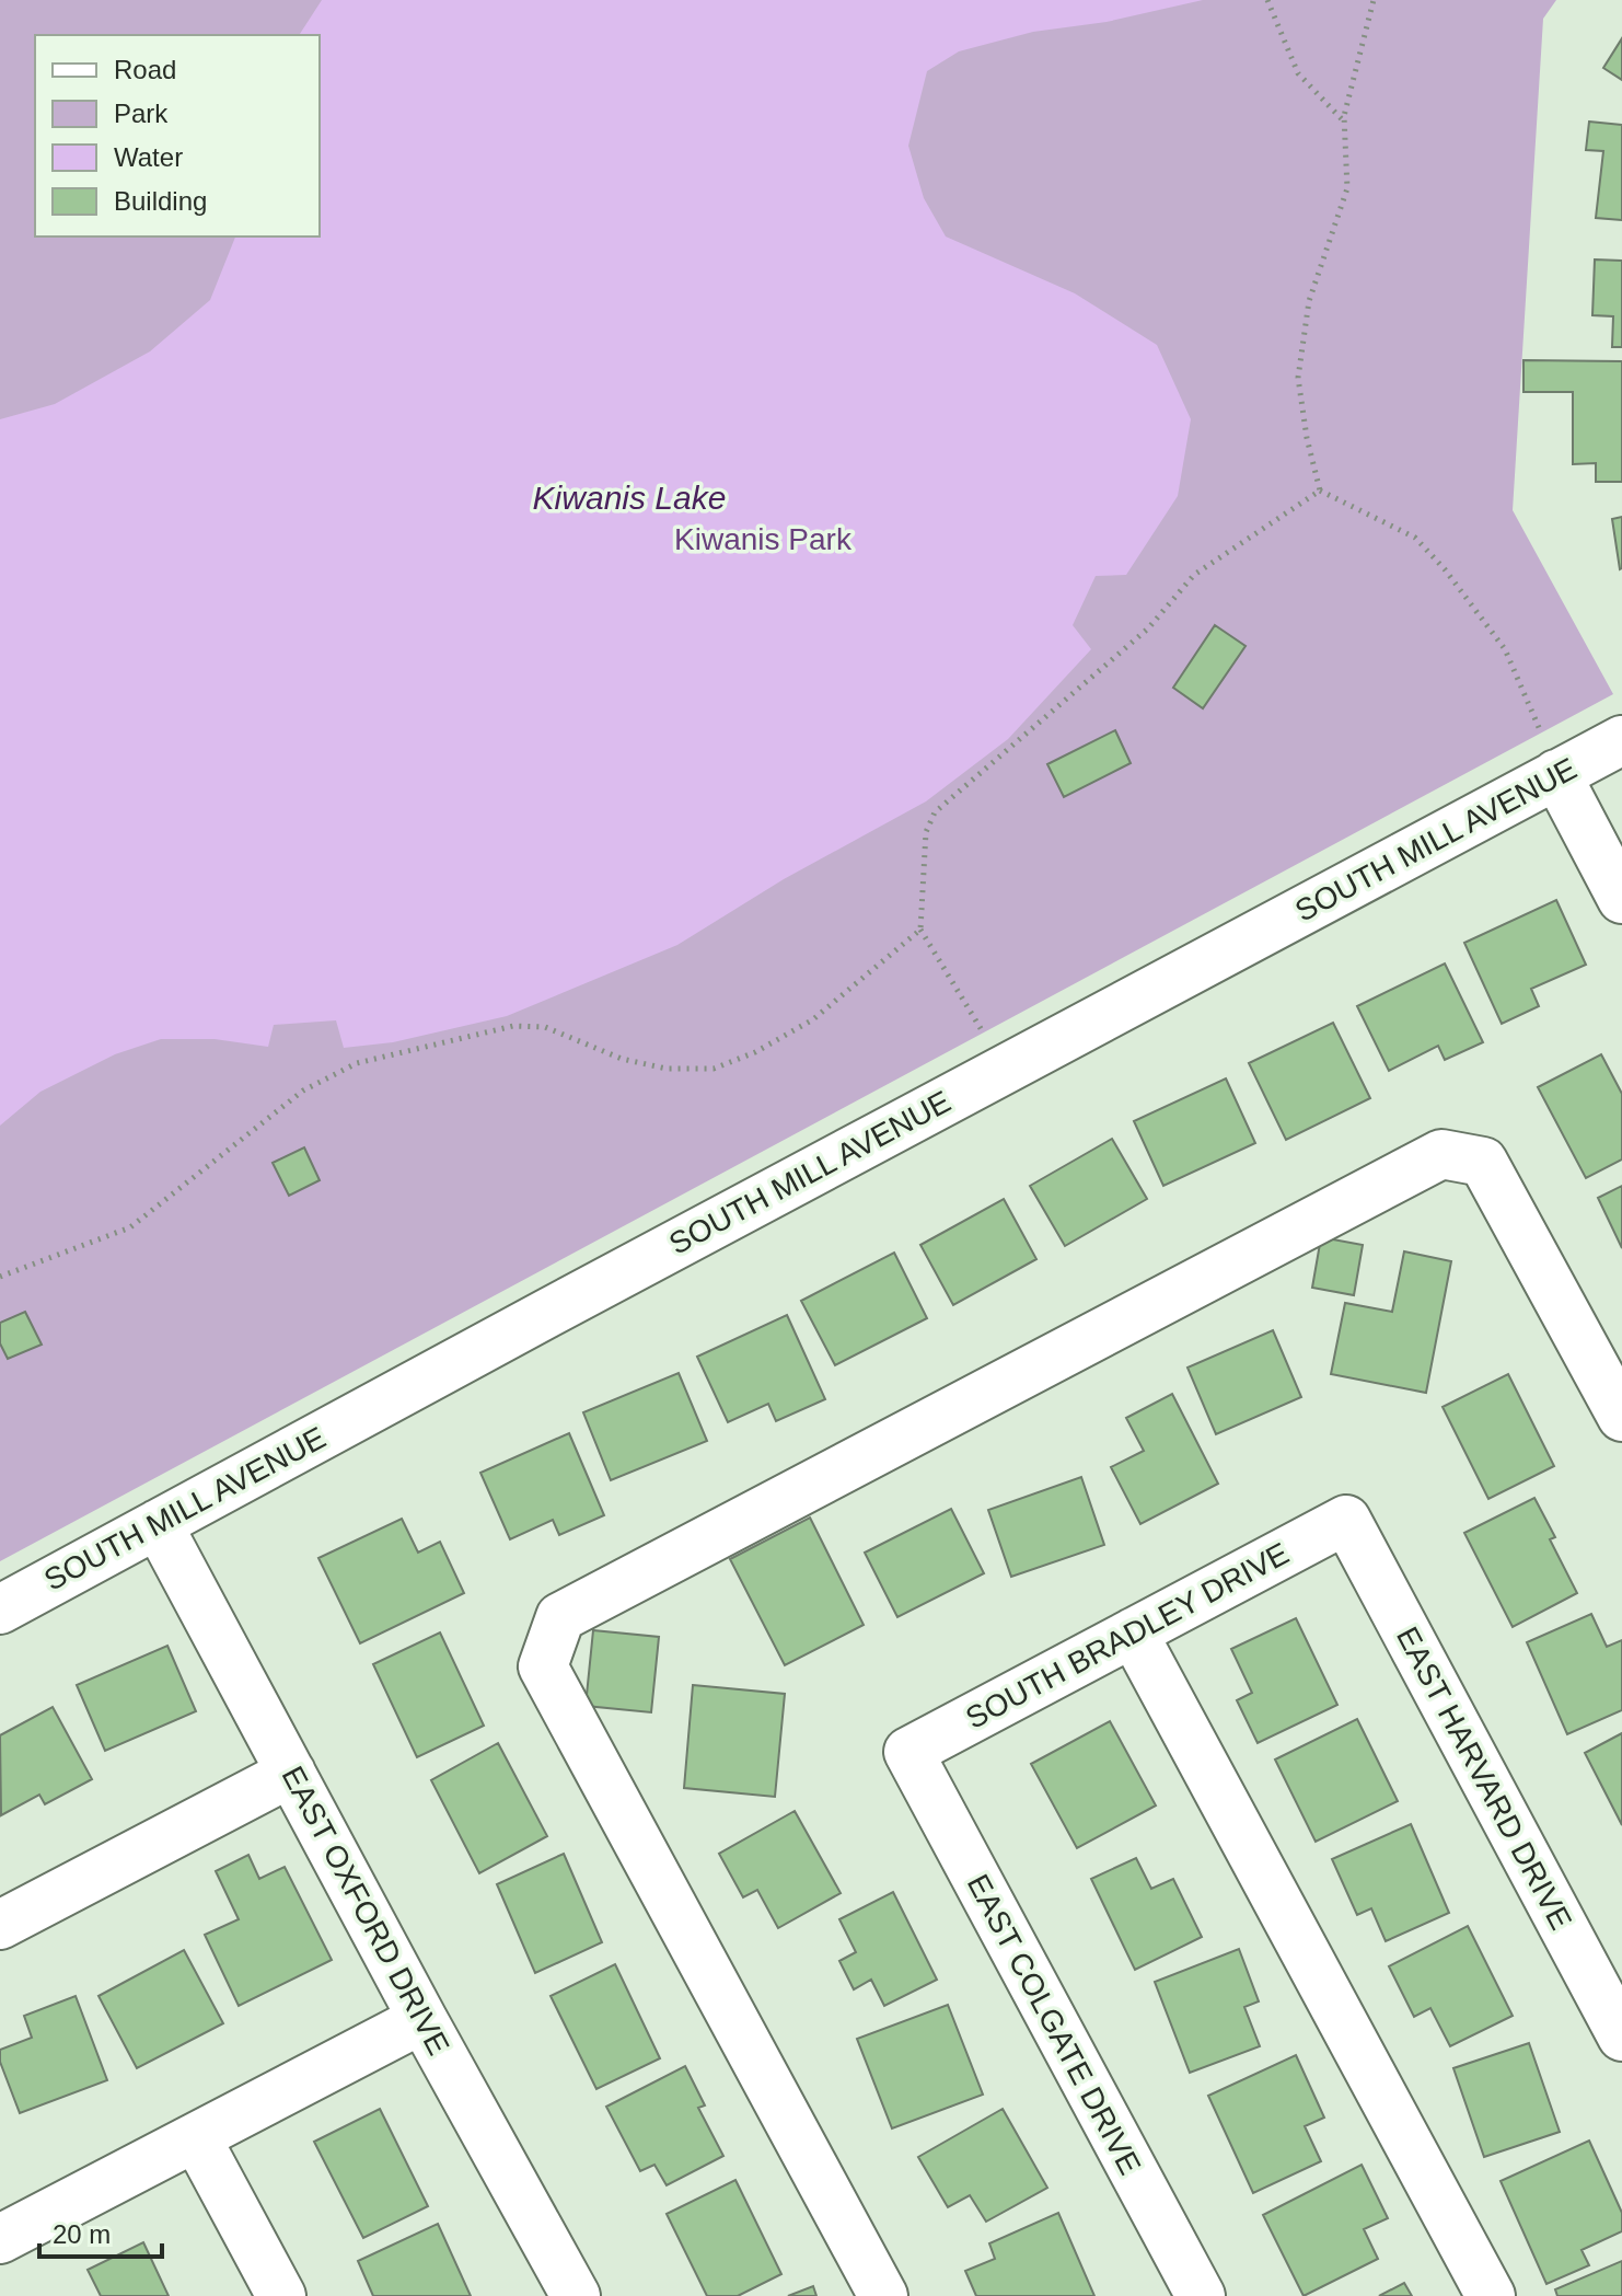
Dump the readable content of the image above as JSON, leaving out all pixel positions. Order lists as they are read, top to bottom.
{
  "streets": {
    "street": [
      "SOUTH MILL AVENUE",
      "SOUTH BRADLEY DRIVE",
      "EAST HARVARD DRIVE",
      "EAST OXFORD DRIVE",
      "EAST COLGATE DRIVE"
    ]
  },
  "crossings": [
    ["SOUTH MILL AVENUE", "EAST OXFORD DRIVE"],
    ["SOUTH BRADLEY DRIVE", "EAST HARVARD DRIVE"],
    ["SOUTH BRADLEY DRIVE", "EAST COLGATE DRIVE"]
  ],
  "water": ["Kiwanis Lake"],
  "parks": ["Kiwanis Park"],
  "legend": [
    "Road",
    "Park",
    "Water",
    "Building"
  ],
  "scale_bar": "20 m"
}
